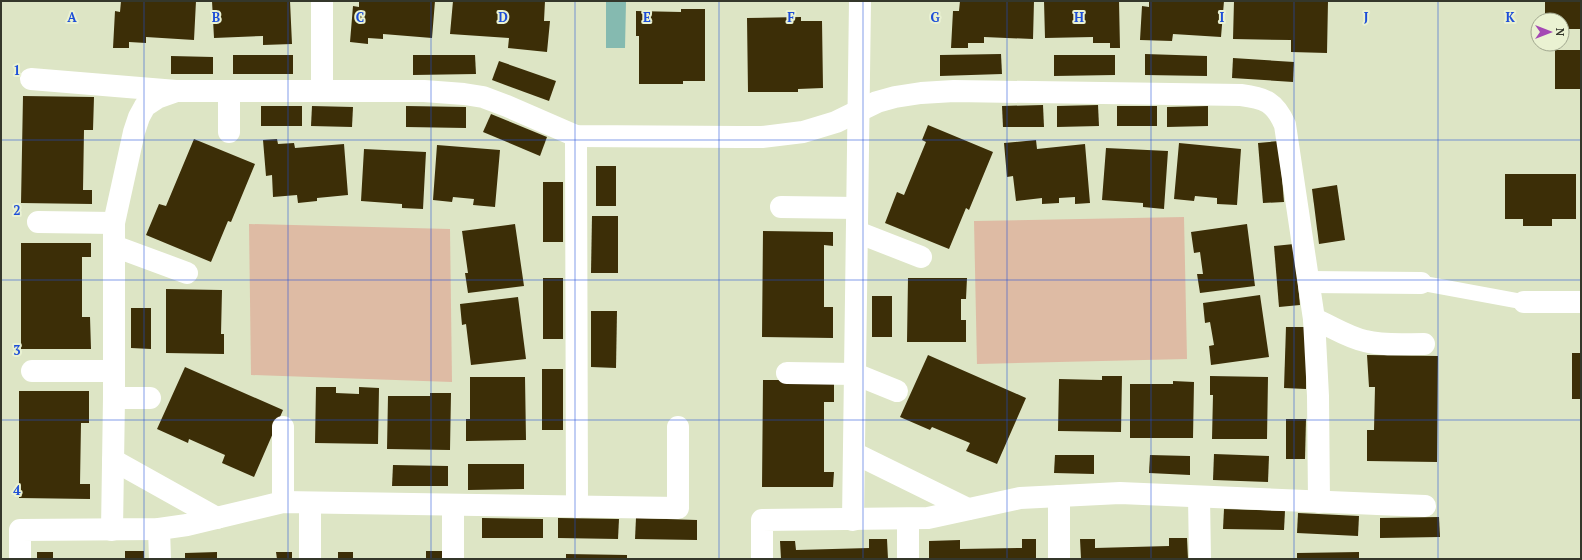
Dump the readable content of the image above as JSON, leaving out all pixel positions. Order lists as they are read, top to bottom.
{
  "north": "right",
  "grid": {
    "columns": [
      "A",
      "B",
      "C",
      "D",
      "E",
      "F",
      "G",
      "H",
      "I",
      "J",
      "K"
    ],
    "rows": [
      "1",
      "2",
      "3",
      "4"
    ]
  }
}
